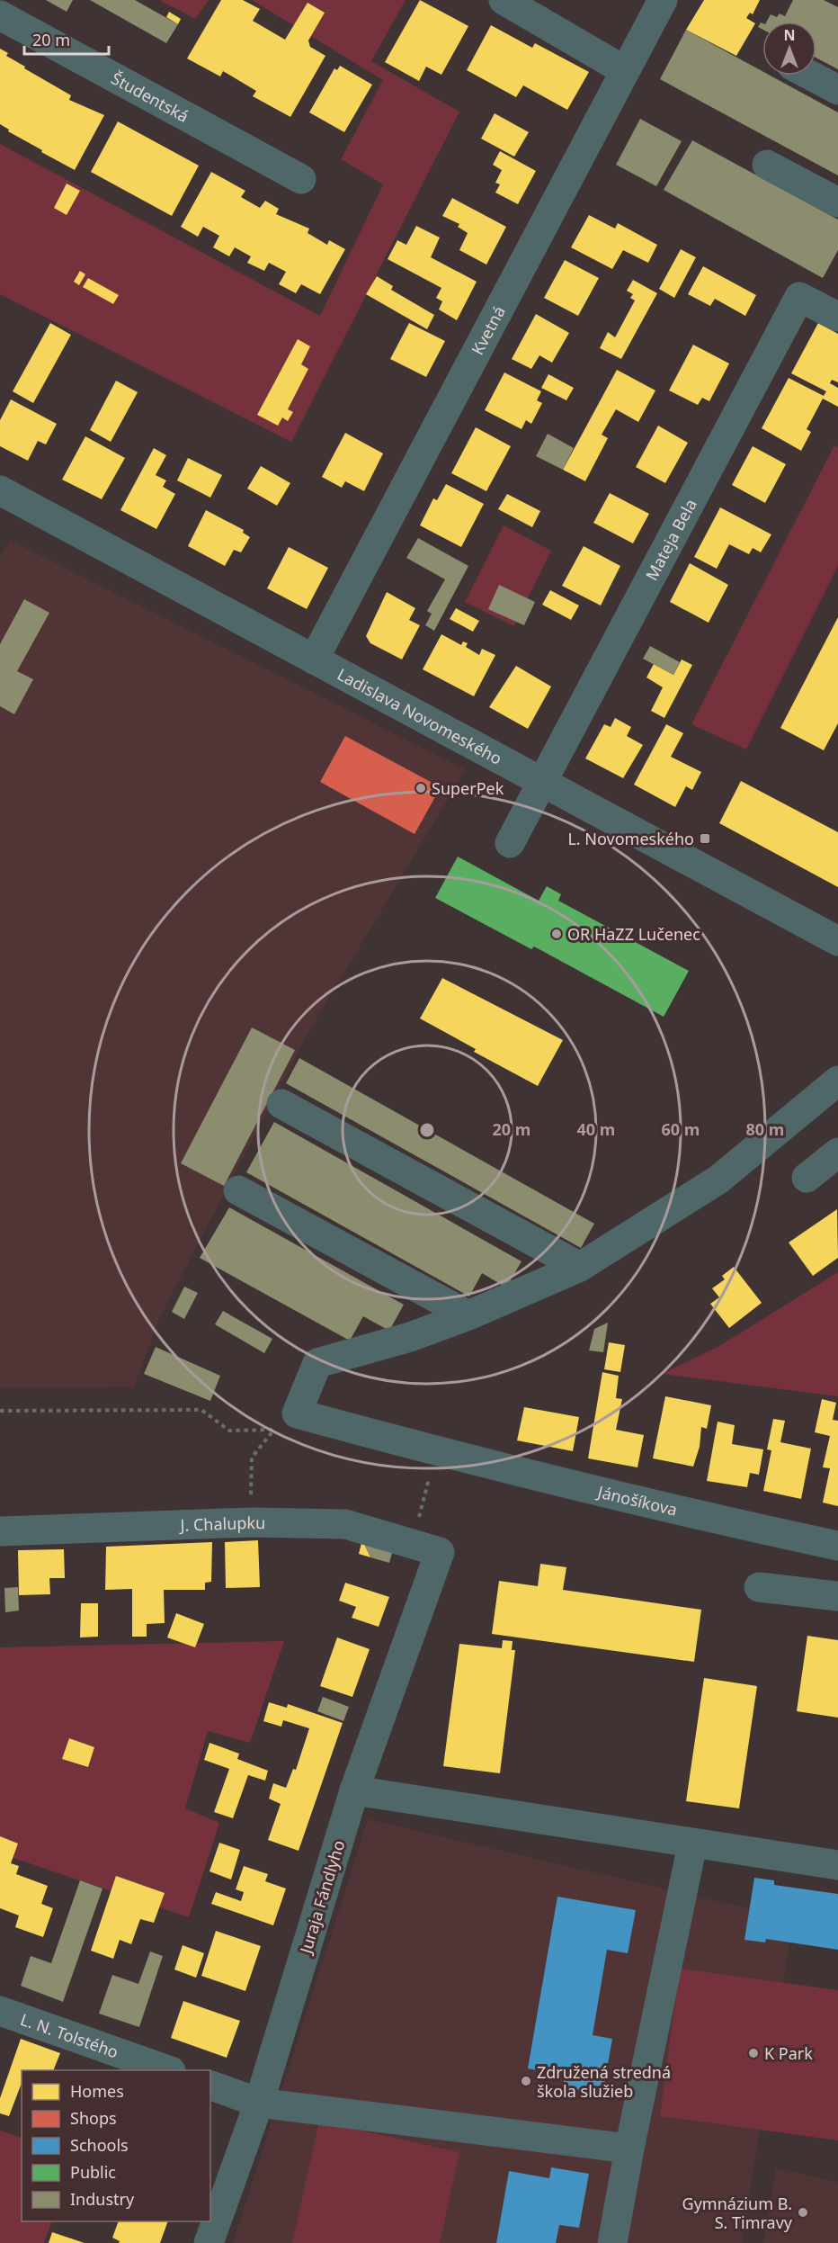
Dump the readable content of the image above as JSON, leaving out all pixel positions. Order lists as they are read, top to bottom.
{
  "streets": {
    "street": [
      "Študentská",
      "Kvetná",
      "Mateja Bela",
      "Ladislava Novomeského",
      "Jánošíkova",
      "J. Chalupku",
      "Juraja Fándlyho",
      "L. N. Tolstého"
    ]
  },
  "crossings": [
    ["Kvetná", "Ladislava Novomeského"],
    ["Mateja Bela", "Ladislava Novomeského"],
    ["J. Chalupku", "Juraja Fándlyho"]
  ],
  "places": {
    "other": [
      "SuperPek",
      "OR HaZZ Lučenec",
      "K Park",
      "Združená stredná škola služieb",
      "Gymnázium B. S. Timravy"
    ],
    "transit": ["L. Novomeského"]
  },
  "legend": [
    "Homes",
    "Shops",
    "Schools",
    "Public",
    "Industry"
  ],
  "scale_bar": "20 m",
  "north": "top",
  "rings": [
    "20 m",
    "40 m",
    "60 m",
    "80 m"
  ]
}
